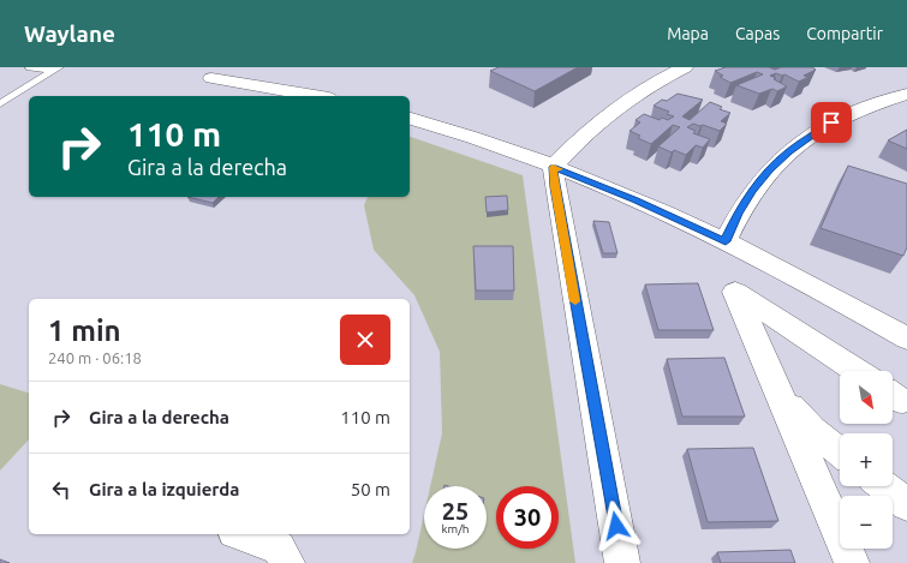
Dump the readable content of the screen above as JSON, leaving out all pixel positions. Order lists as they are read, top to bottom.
{
  "north": "bottom right",
  "page": {
    "header": "Waylane",
    "nav": ["Mapa", "Capas", "Compartir"],
    "turn": ["110 m", "Gira a la derecha"],
    "heading": ["1 min", "240 m · 06:18"],
    "map_buttons": ["+", "−"],
    "list": [
      {
        "name": "Gira a la derecha",
        "value": "110 m"
      },
      {
        "name": "Gira a la izquierda",
        "value": "50 m"
      }
    ],
    "speed": "25 km/h",
    "limit": "30"
  }
}
